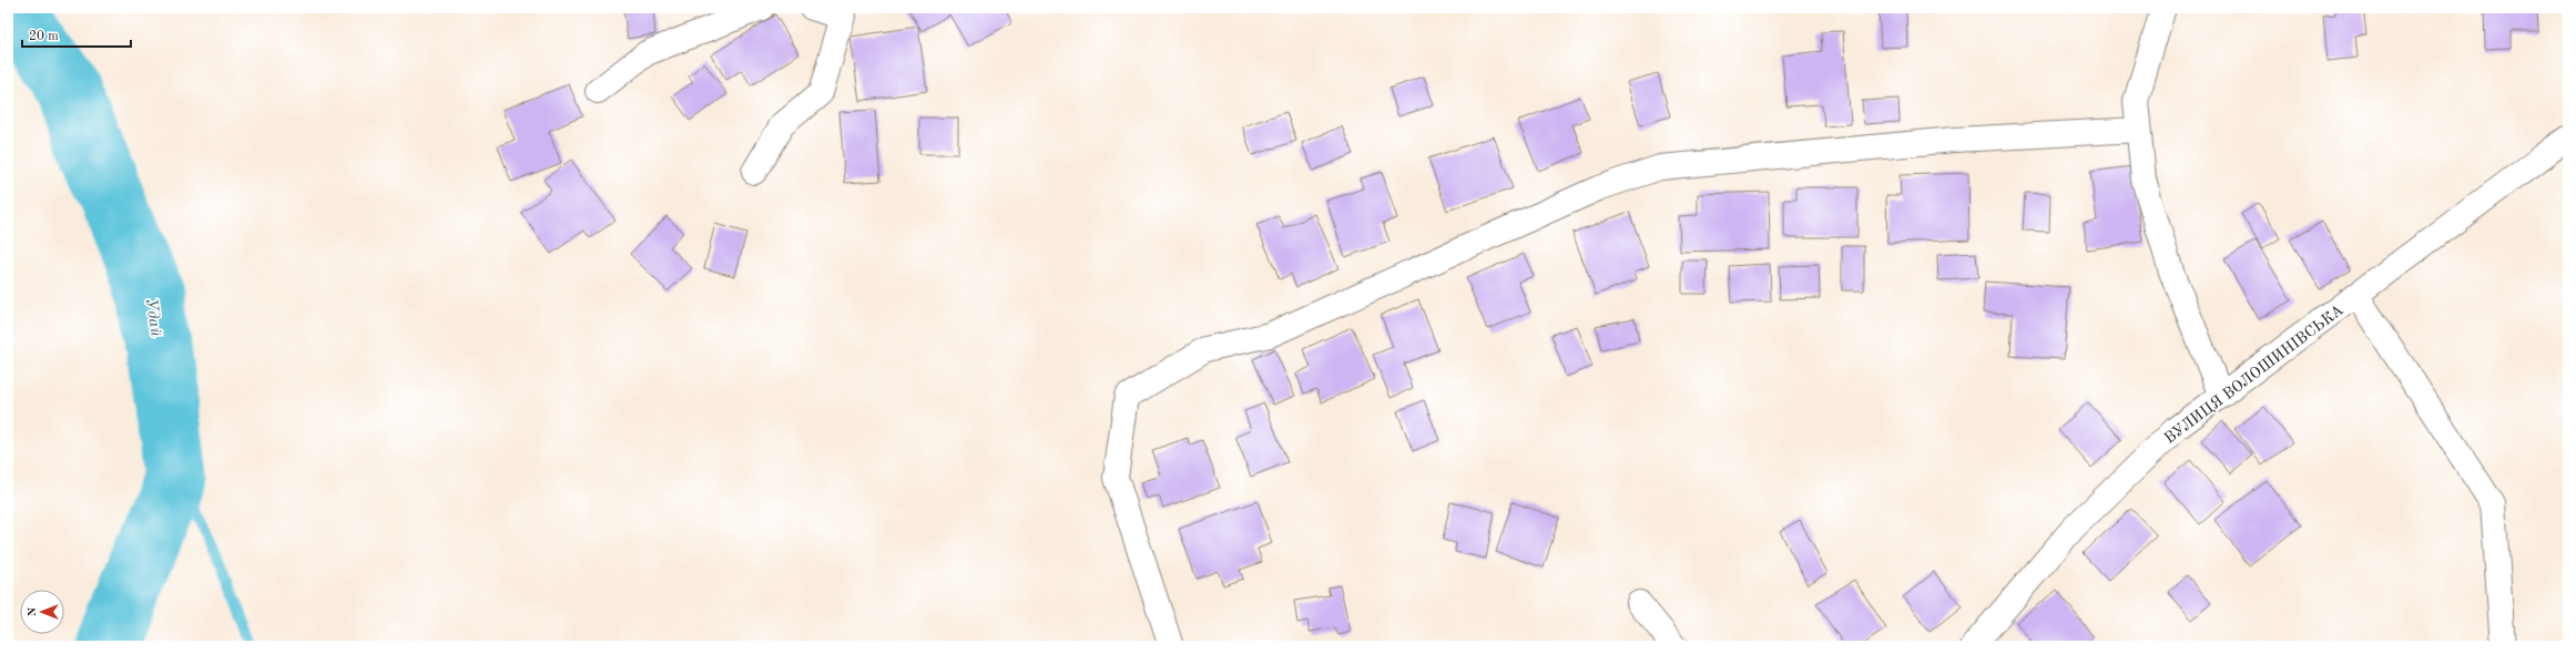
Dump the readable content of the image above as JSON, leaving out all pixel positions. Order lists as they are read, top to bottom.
{
  "streets": {
    "street": ["ВУЛИЦЯ ВОЛОШИНІВСЬКА"]
  },
  "water": ["Удай"],
  "scale_bar": "20 m",
  "north": "left"
}
